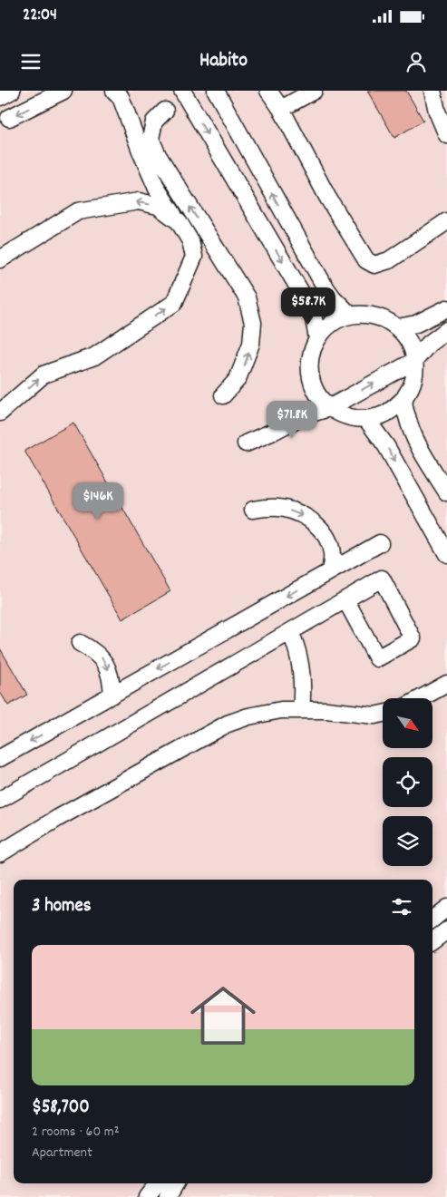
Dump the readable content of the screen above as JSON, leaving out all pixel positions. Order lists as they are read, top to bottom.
{
  "north": "bottom right",
  "page": {
    "status": "22:04",
    "header": "Habito",
    "price": ["$58.7K", "$71.8K", "$146K"],
    "heading": "3 homes",
    "list": [
      {
        "name": "$58,700",
        "note": "2 rooms · 60 m² · Apartment"
      }
    ]
  }
}
